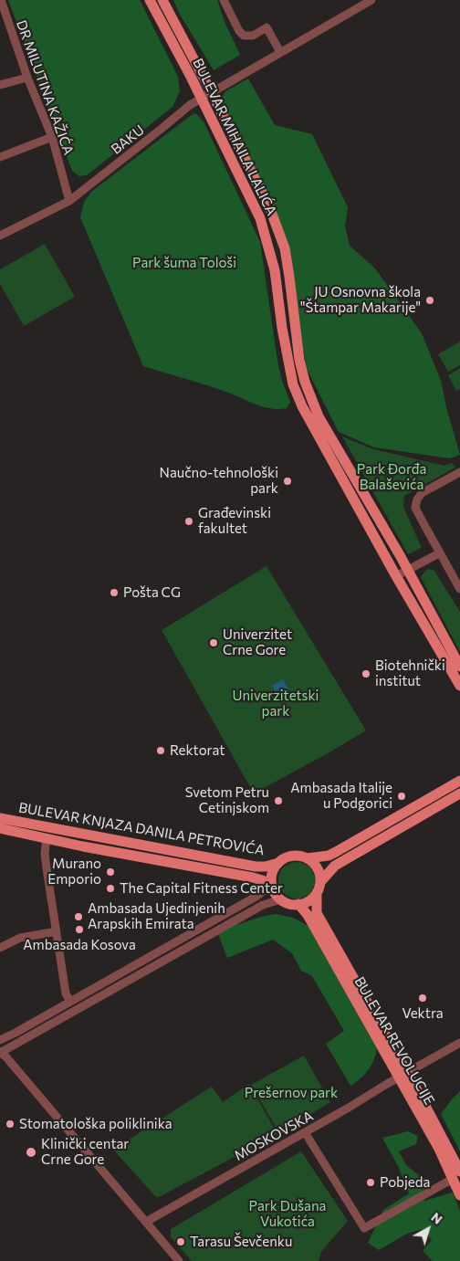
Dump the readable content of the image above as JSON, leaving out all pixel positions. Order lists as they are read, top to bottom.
{
  "streets": {
    "main road": ["BULEVAR MIHAILA LALIĆA", "BULEVAR KNJAZA DANILA PETROVIĆA", "BULEVAR REVOLUCIJE"],
    "street": ["DR MILUTINA KAŽIĆA", "BAKU", "MOSKOVSKA"]
  },
  "crossings": [
    ["DR MILUTINA KAŽIĆA", "BAKU"],
    ["BULEVAR MIHAILA LALIĆA", "BAKU"],
    ["BULEVAR KNJAZA DANILA PETROVIĆA", "BULEVAR REVOLUCIJE"],
    ["BULEVAR REVOLUCIJE", "MOSKOVSKA"]
  ],
  "parks": [
    "Park šuma Tološi",
    "Park Đorđa Balaševića",
    "Univerzitetski park",
    "Prešernov park",
    "Park Dušana Vukotića"
  ],
  "places": [
    "JU Osnovna škola \"Štampar Makarije\"",
    "Naučno-tehnološki park",
    "Građevinski fakultet",
    "Pošta CG",
    "Univerzitet Crne Gore",
    "Biotehnički institut",
    "Rektorat",
    "Ambasada Italije u Podgorici",
    "Svetom Petru Cetinjskom",
    "Murano Emporio",
    "The Capital Fitness Center",
    "Ambasada Ujedinjenih Arapskih Emirata",
    "Ambasada Kosova",
    "Vektra",
    "Stomatološka poliklinika",
    "Klinički centar Crne Gore",
    "Pobjeda",
    "Tarasu Ševčenku"
  ],
  "north": "top right"
}
